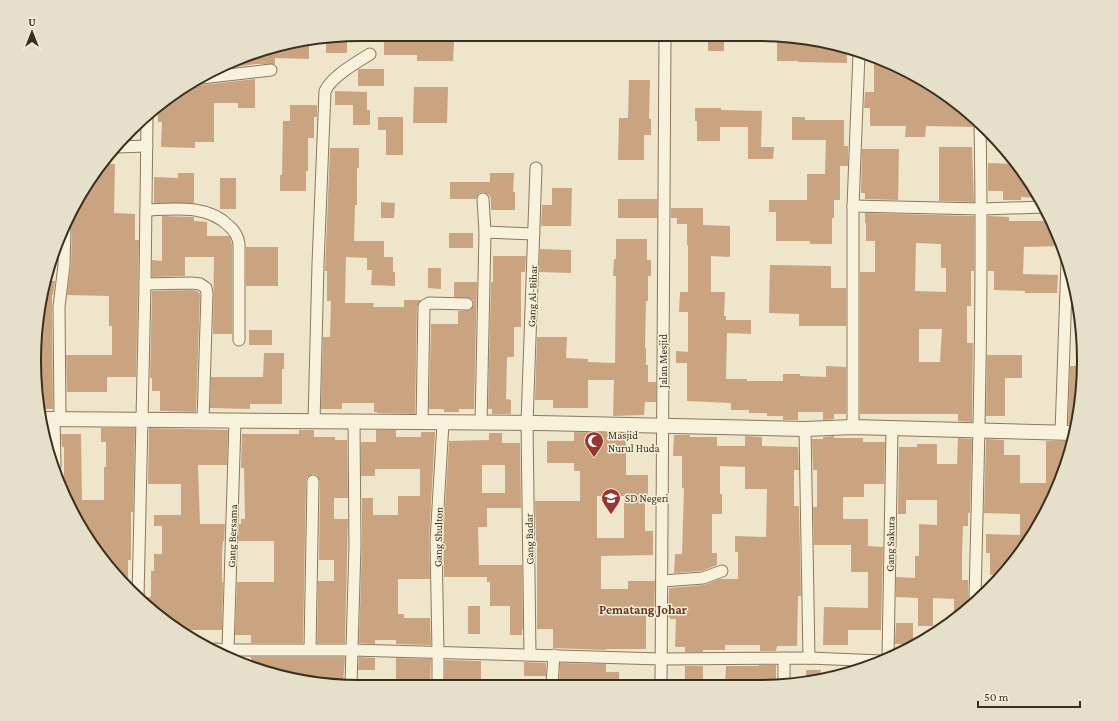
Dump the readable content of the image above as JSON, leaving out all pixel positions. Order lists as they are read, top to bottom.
{
  "streets": {
    "street": [
      "Gang Al-Bihar",
      "Jalan Mesjid",
      "Gang Bersama",
      "Gang Shulton",
      "Gang Badar",
      "Gang Sakura"
    ]
  },
  "crossings": [
    ["Gang Al-Bihar", "Gang Badar"]
  ],
  "districts": ["Pematang Johar"],
  "places": {
    "mosque": ["Masjid Nurul Huda"],
    "school or university": ["SD Negeri"]
  },
  "scale_bar": "50 m",
  "north": "top"
}
